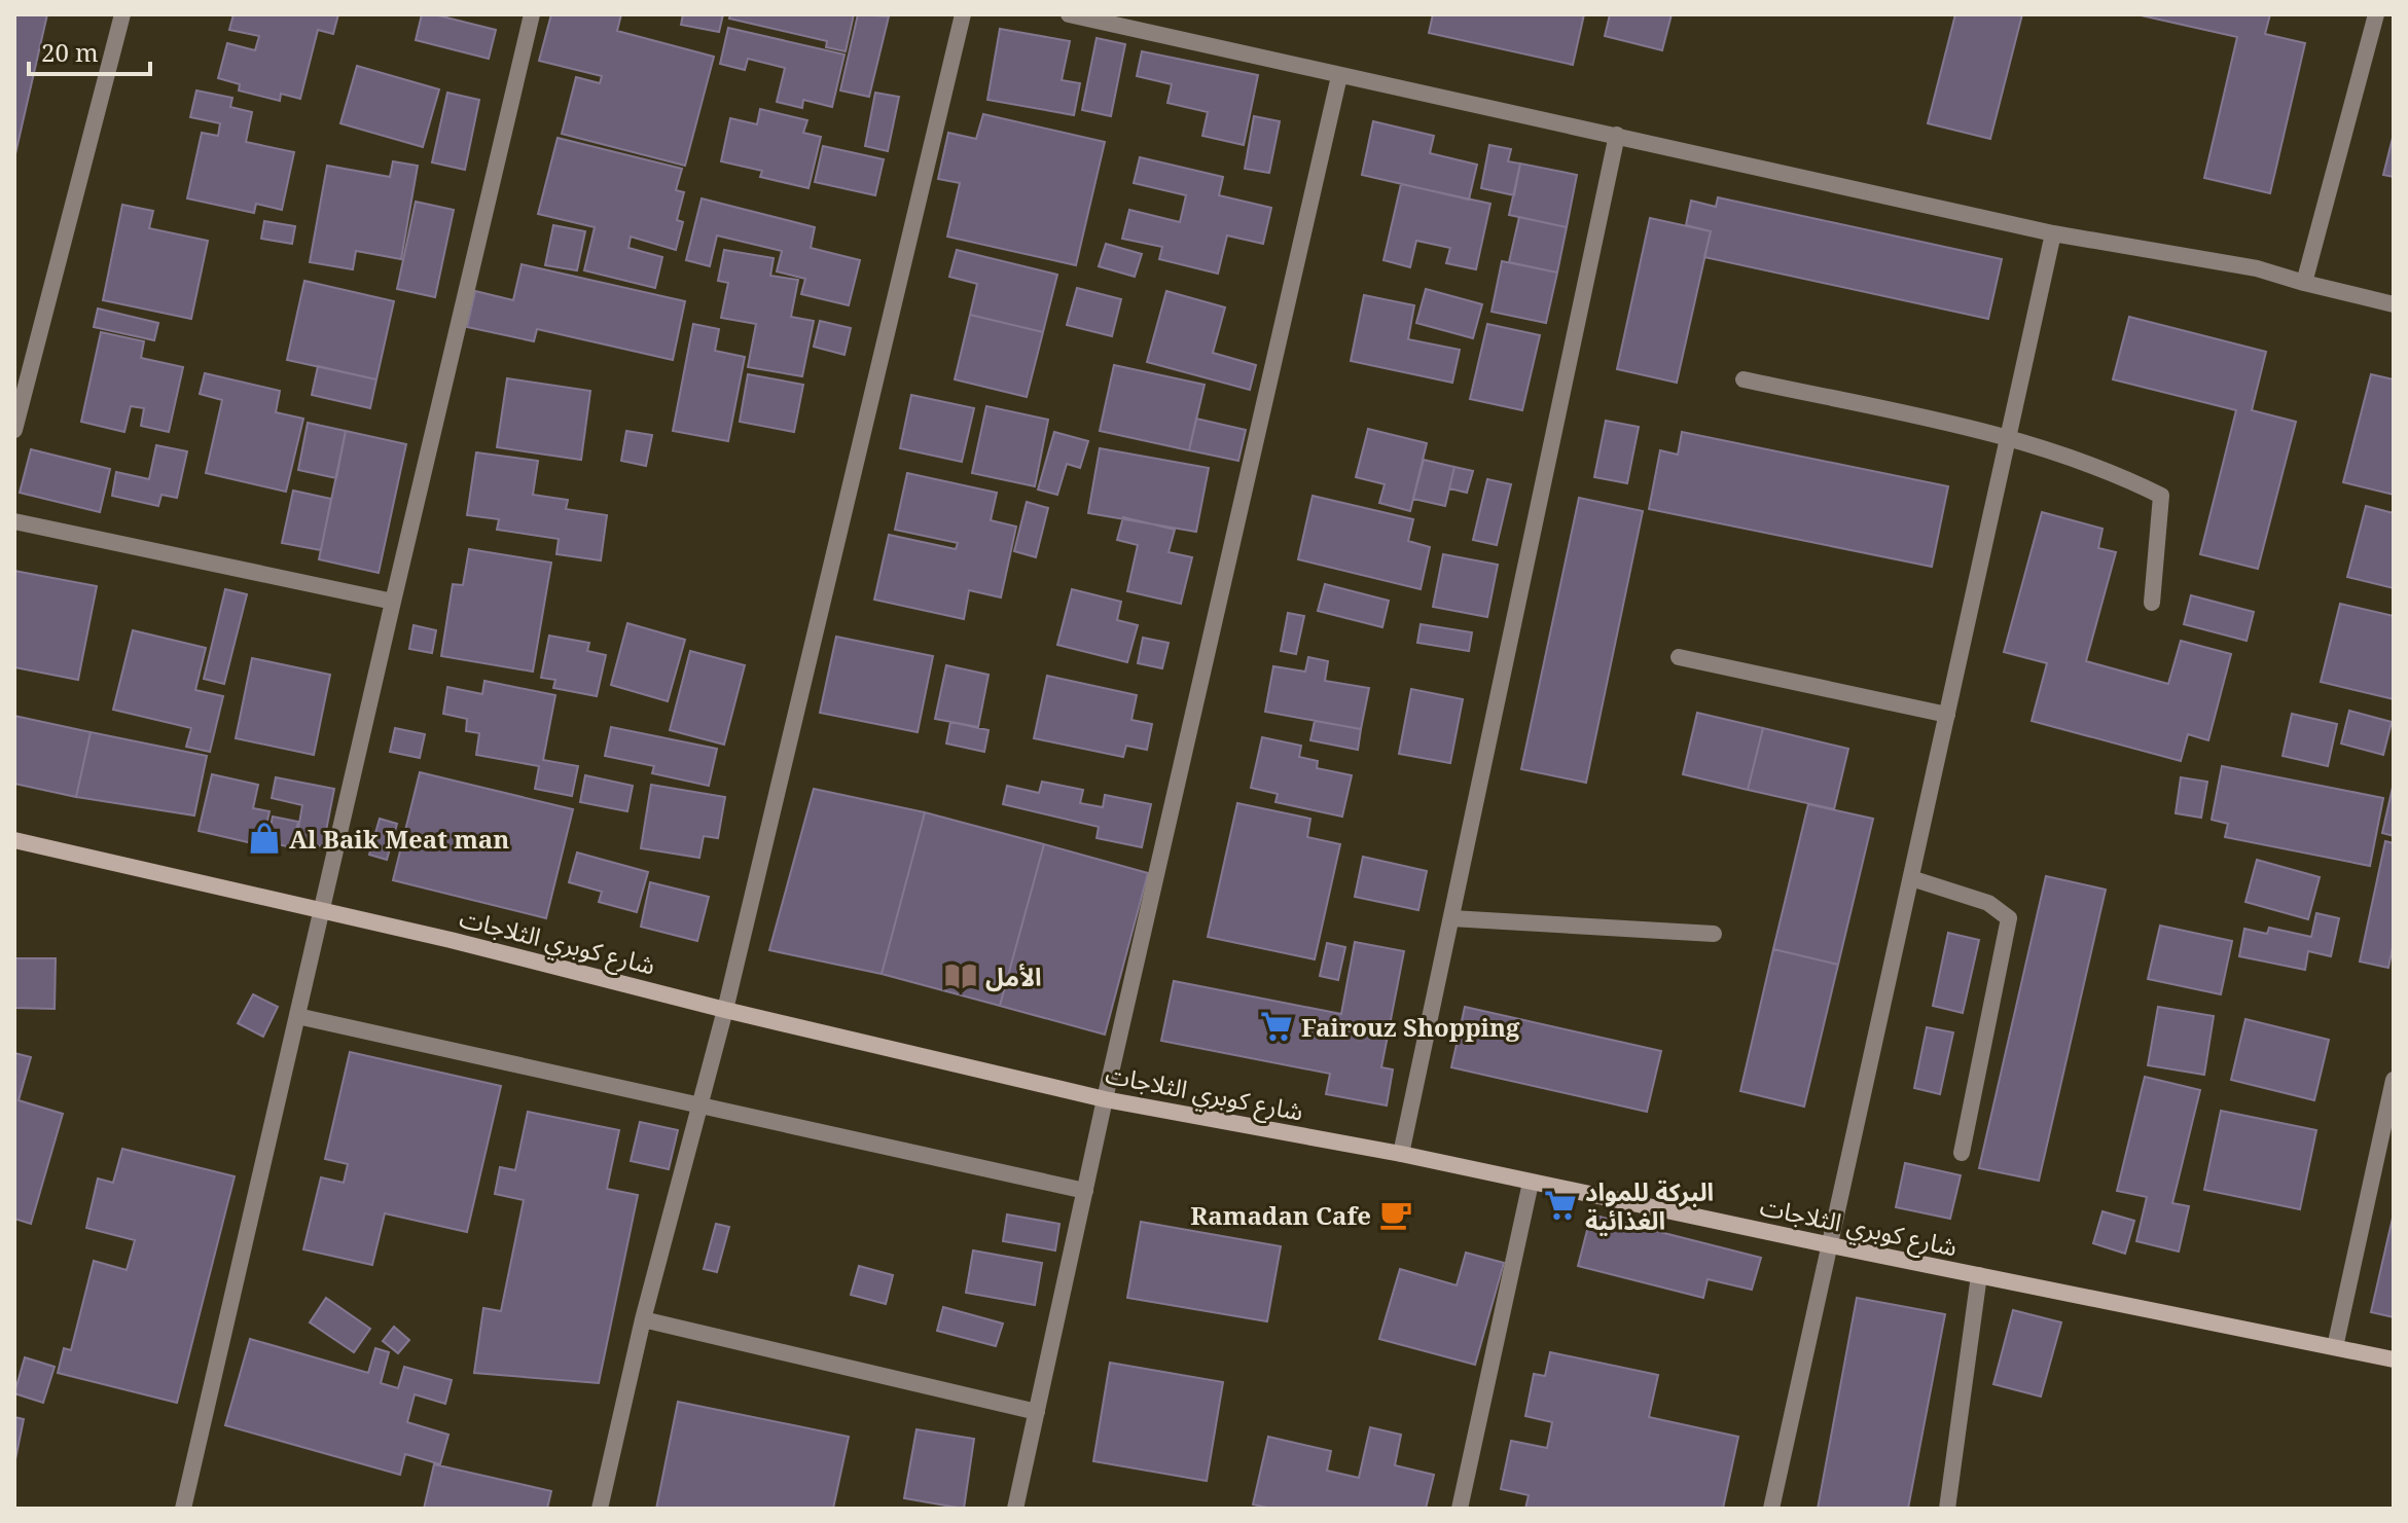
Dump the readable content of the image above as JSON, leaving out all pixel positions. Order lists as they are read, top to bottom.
{
  "streets": {
    "main road": ["شارع كوبري الثلاجات"]
  },
  "places": {
    "shop": ["Al Baik Meat man"],
    "library": ["الأمل"],
    "supermarket": ["Fairouz Shopping", "البركة للمواد الغذائية"],
    "cafe": ["Ramadan Cafe"]
  },
  "scale_bar": "20 m"
}
